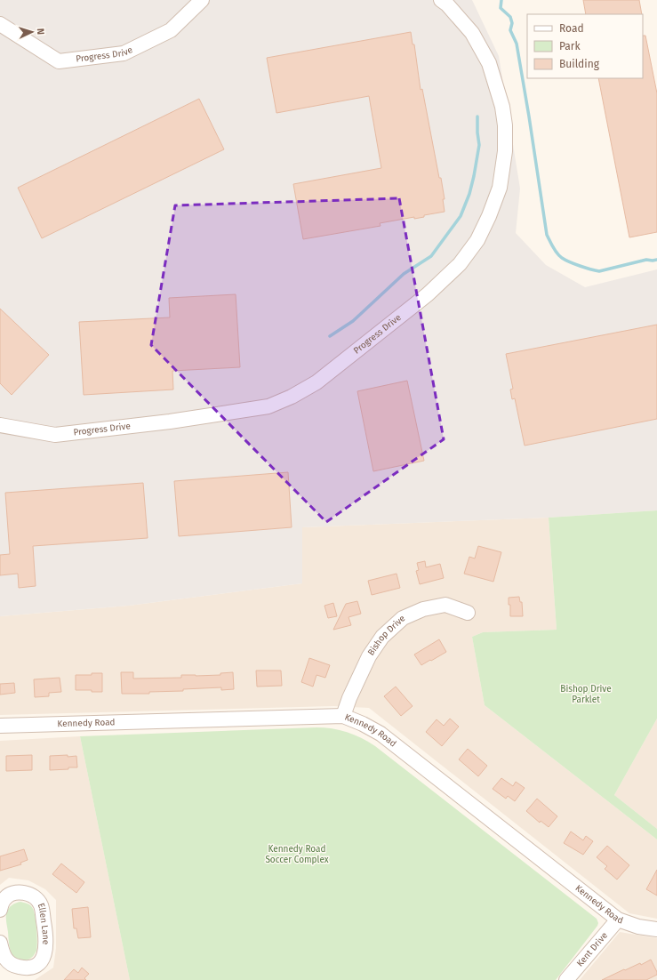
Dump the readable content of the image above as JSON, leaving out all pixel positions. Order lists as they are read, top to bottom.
{
  "streets": {
    "street": [
      "Progress Drive",
      "Bishop Drive",
      "Kennedy Road",
      "Ellen Lane",
      "Kent Drive"
    ]
  },
  "crossings": [
    ["Bishop Drive", "Kennedy Road"],
    ["Kennedy Road", "Kent Drive"]
  ],
  "parks": ["Bishop Drive Parklet", "Kennedy Road Soccer Complex"],
  "legend": ["Road", "Park", "Building"],
  "north": "right"
}
